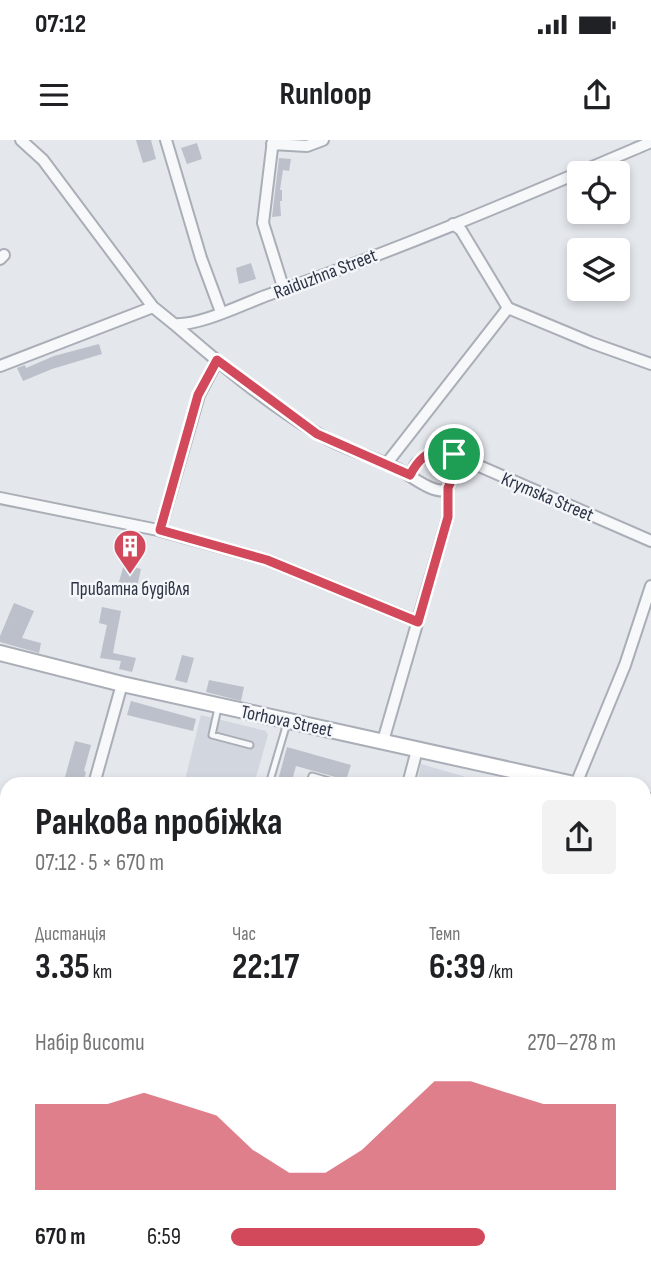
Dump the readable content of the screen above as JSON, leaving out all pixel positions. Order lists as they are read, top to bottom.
{
  "streets": {
    "street": ["Raiduzhna Street", "Krymska Street", "Torhova Street"]
  },
  "places": {
    "building": ["Приватна будівля"]
  },
  "page": {
    "status": "07:12",
    "header": "Runloop",
    "heading": ["Ранкова пробіжка", "07:12 · 5 × 670 m"],
    "stats": [
      ["Дистанція", "3.35 km"],
      ["Час", "22:17"],
      ["Темп", "6:39 /km"]
    ],
    "chart": ["Набір висоти", "270–278 m"],
    "list": [
      {
        "name": "670 m",
        "note": "6:59"
      }
    ]
  }
}
